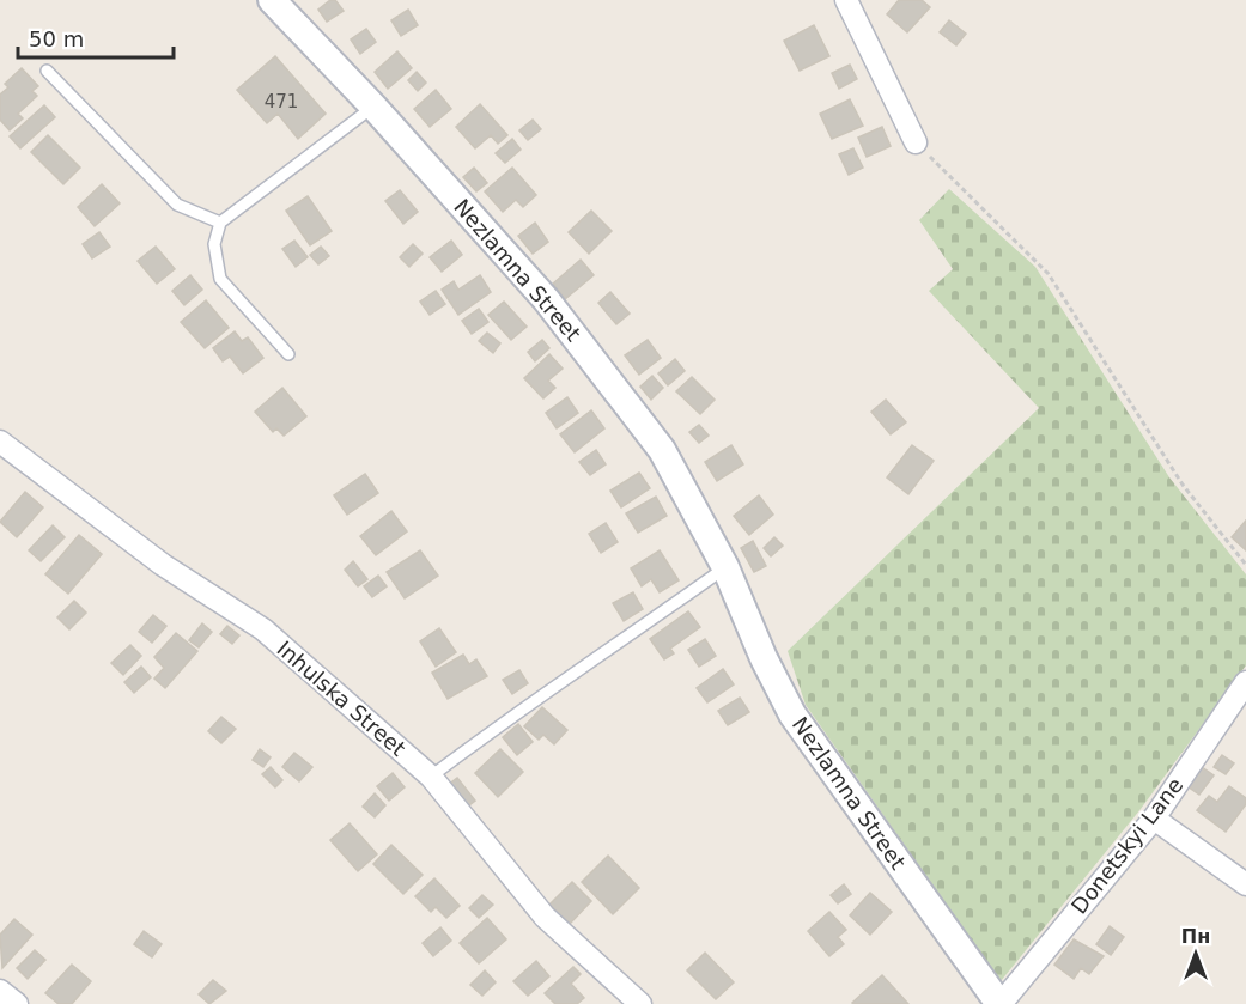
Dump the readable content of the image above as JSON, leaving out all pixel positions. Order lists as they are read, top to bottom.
{
  "streets": {
    "street": ["Nezlamna Street", "Inhulska Street", "Donetskyi Lane"]
  },
  "crossings": [
    ["Nezlamna Street", "Donetskyi Lane"]
  ],
  "house_numbers": ["471"],
  "scale_bar": "50 m",
  "north": "top"
}
